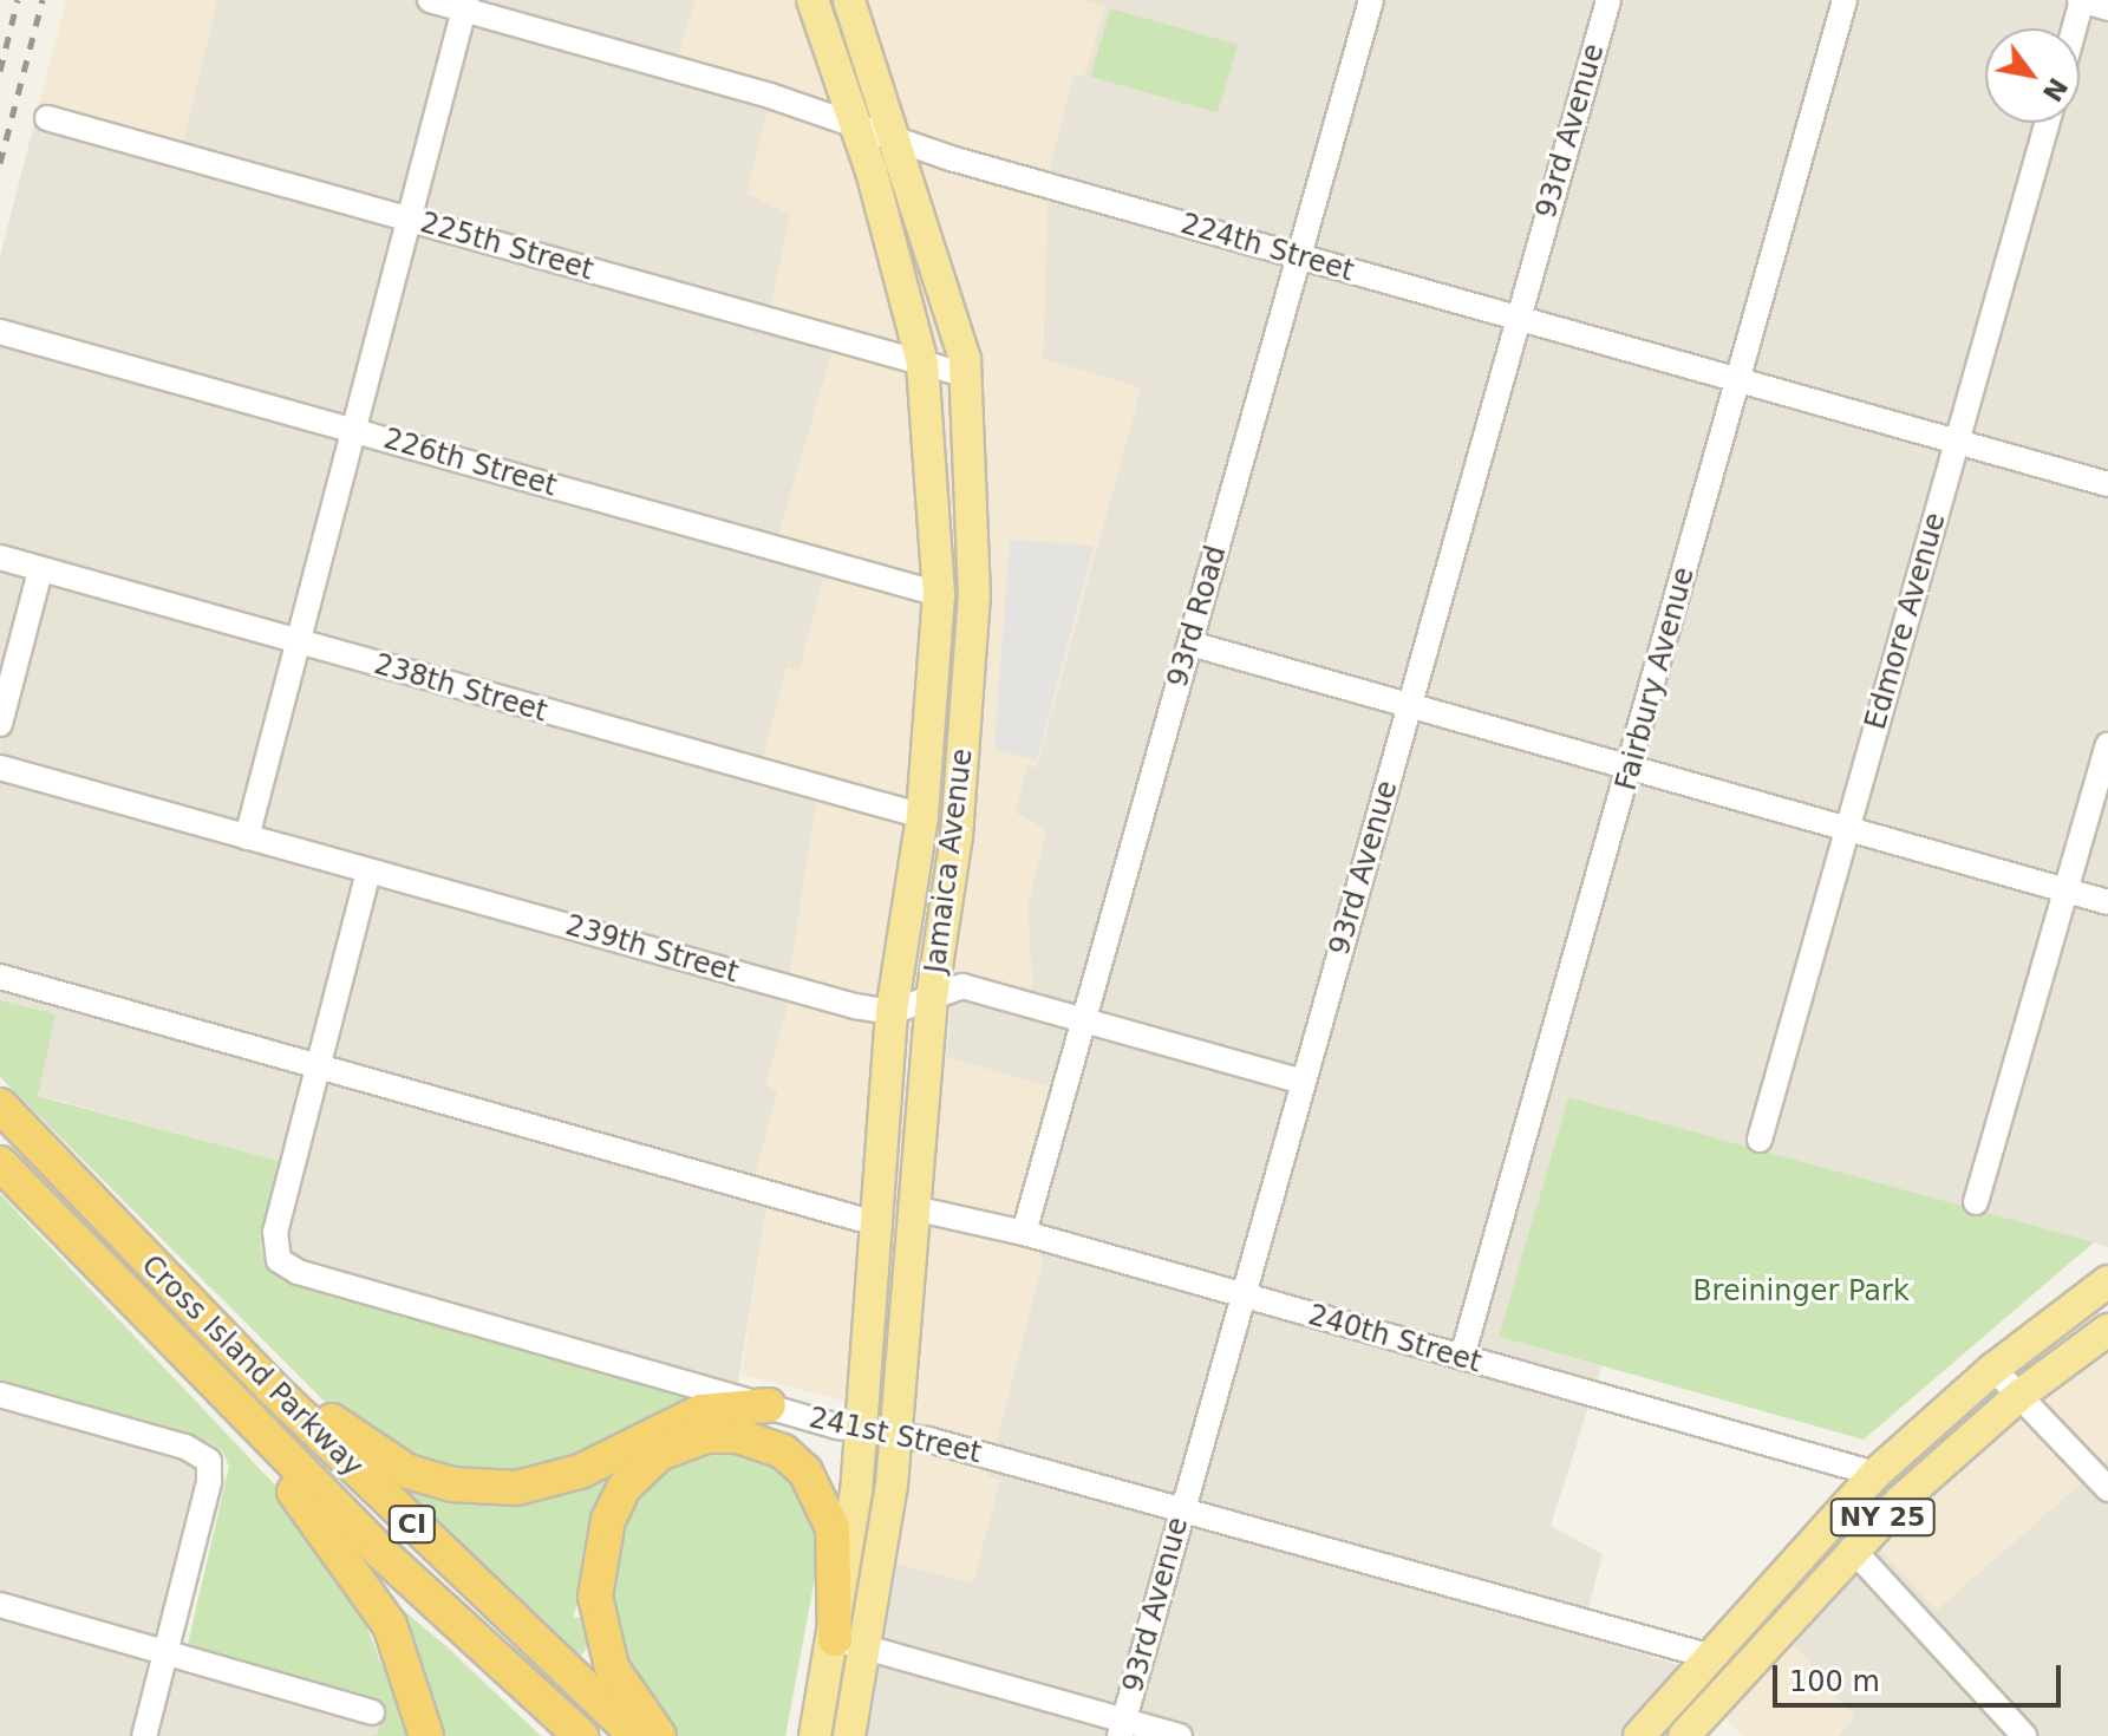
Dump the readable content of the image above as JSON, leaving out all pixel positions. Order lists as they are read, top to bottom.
{
  "streets": {
    "highway": ["Cross Island Parkway", "CI"],
    "main road": ["Jamaica Avenue", "NY 25"],
    "street": [
      "93rd Avenue",
      "225th Street",
      "224th Street",
      "226th Street",
      "93rd Road",
      "Edmore Avenue",
      "Fairbury Avenue",
      "238th Street",
      "239th Street",
      "240th Street",
      "241st Street"
    ]
  },
  "crossings": [
    ["93rd Avenue", "224th Street"],
    ["93rd Avenue", "240th Street"],
    ["93rd Avenue", "241st Street"],
    ["225th Street", "Jamaica Avenue"],
    ["224th Street", "93rd Road"],
    ["224th Street", "Edmore Avenue"],
    ["224th Street", "Fairbury Avenue"],
    ["224th Street", "Jamaica Avenue"],
    ["226th Street", "Jamaica Avenue"],
    ["93rd Road", "240th Street"],
    ["Fairbury Avenue", "240th Street"],
    ["238th Street", "Jamaica Avenue"],
    ["Jamaica Avenue", "239th Street"],
    ["Jamaica Avenue", "240th Street"],
    ["Jamaica Avenue", "241st Street"],
    ["240th Street", "NY 25"],
    ["241st Street", "NY 25"]
  ],
  "parks": ["Breininger Park"],
  "scale_bar": "100 m",
  "north": "bottom right"
}
